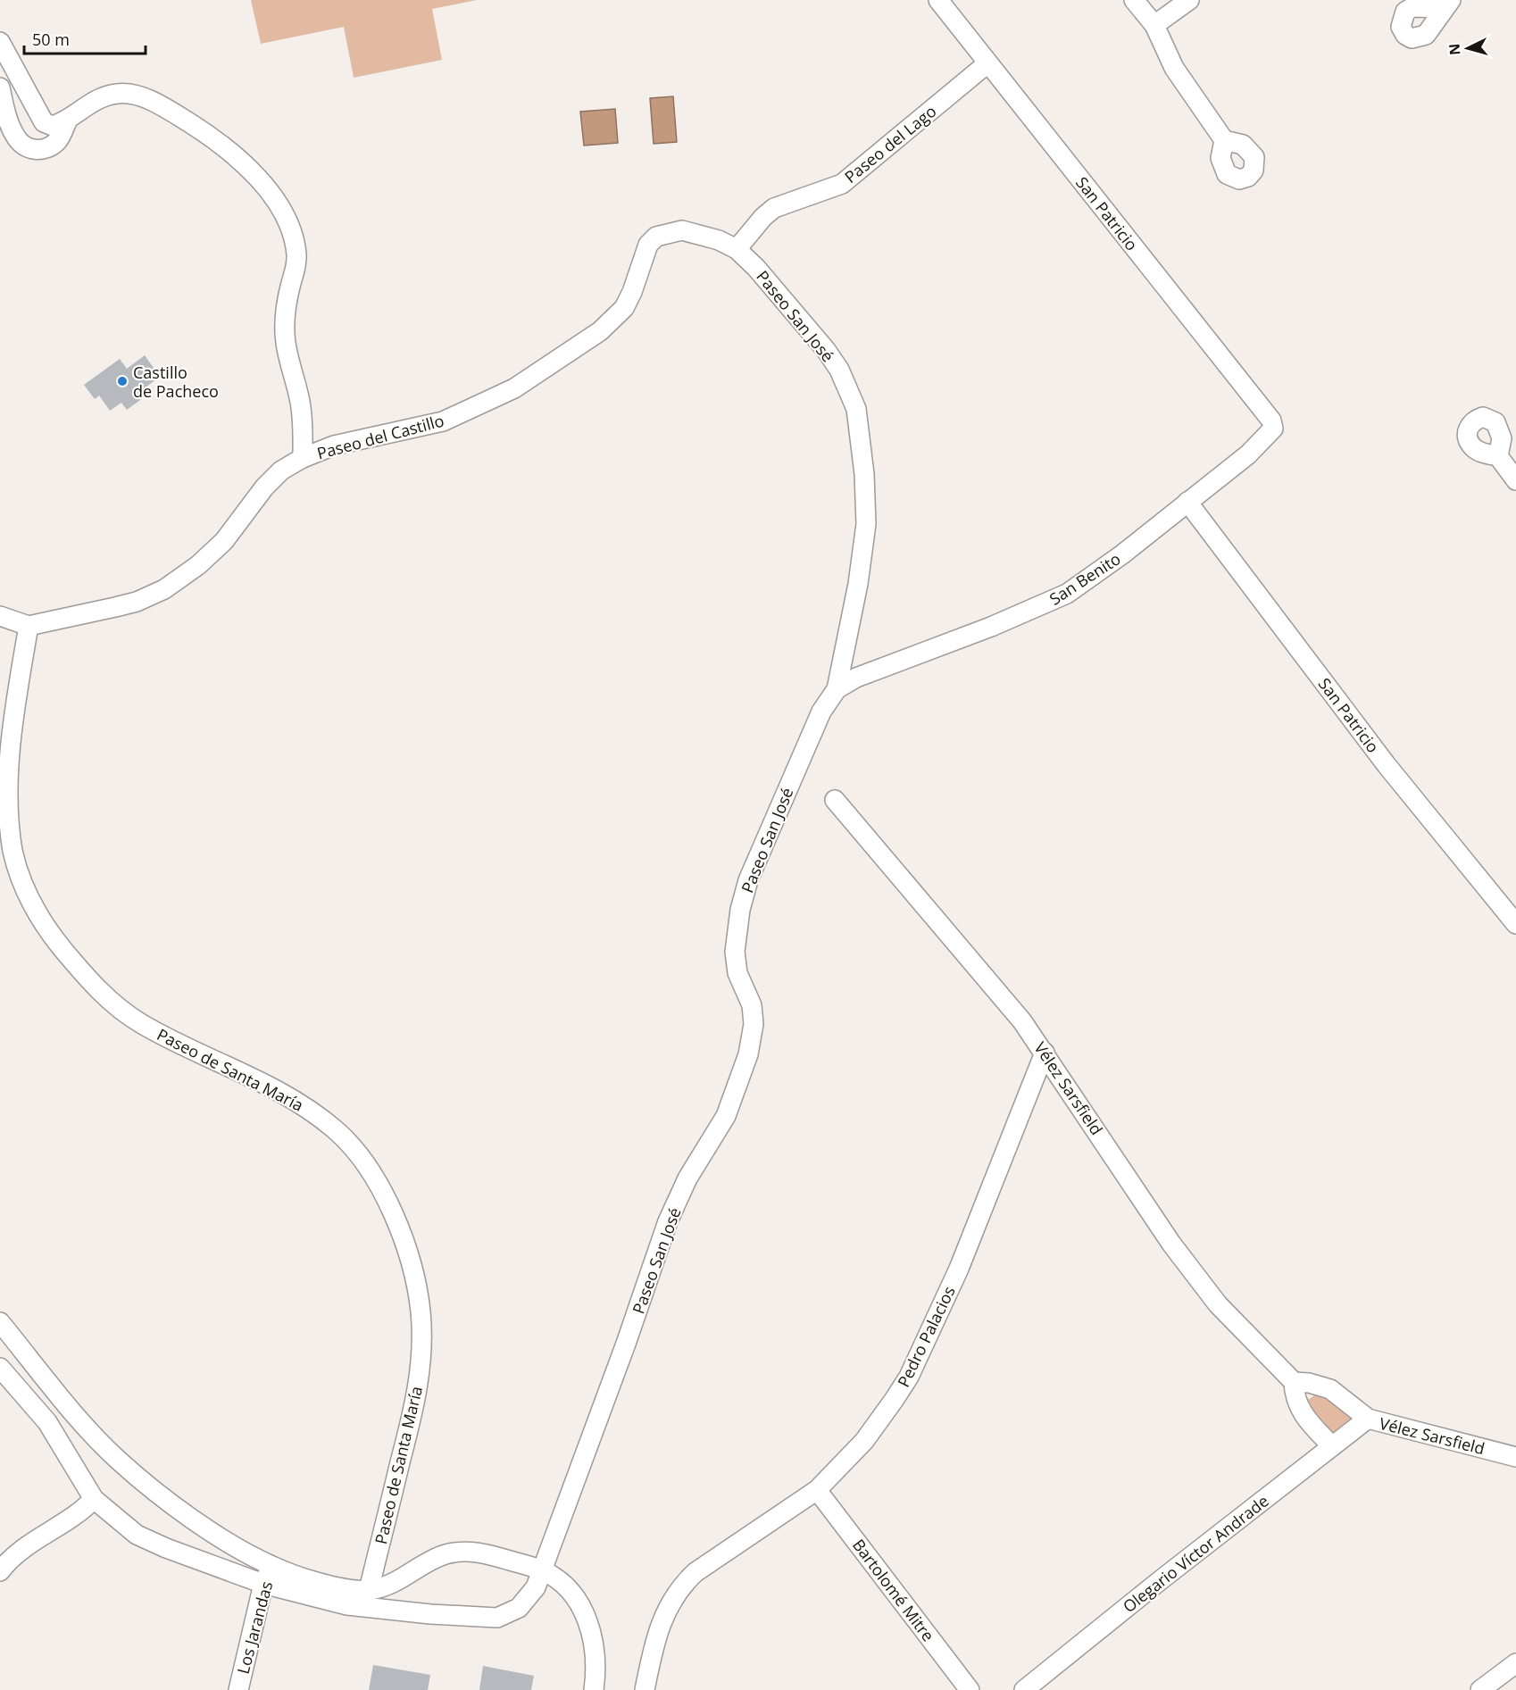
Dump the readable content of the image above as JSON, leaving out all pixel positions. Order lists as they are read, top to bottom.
{
  "streets": {
    "street": [
      "Paseo del Lago",
      "San Patricio",
      "Paseo San José",
      "Paseo del Castillo",
      "San Benito",
      "Paseo de Santa María",
      "Vélez Sarsfield",
      "Pedro Palacios",
      "Olegario Víctor Andrade",
      "Bartolomé Mitre",
      "Los Jarandas"
    ]
  },
  "crossings": [
    ["Paseo del Lago", "San Patricio"],
    ["Paseo del Lago", "Paseo San José"],
    ["Paseo del Lago", "Paseo del Castillo"],
    ["San Patricio", "San Benito"],
    ["Paseo San José", "Paseo del Castillo"],
    ["Paseo San José", "San Benito"],
    ["Paseo San José", "Los Jarandas"],
    ["Paseo del Castillo", "Paseo de Santa María"],
    ["Vélez Sarsfield", "Pedro Palacios"],
    ["Vélez Sarsfield", "Olegario Víctor Andrade"],
    ["Pedro Palacios", "Bartolomé Mitre"]
  ],
  "places": ["Castillo de Pacheco"],
  "scale_bar": "50 m",
  "north": "left"
}
